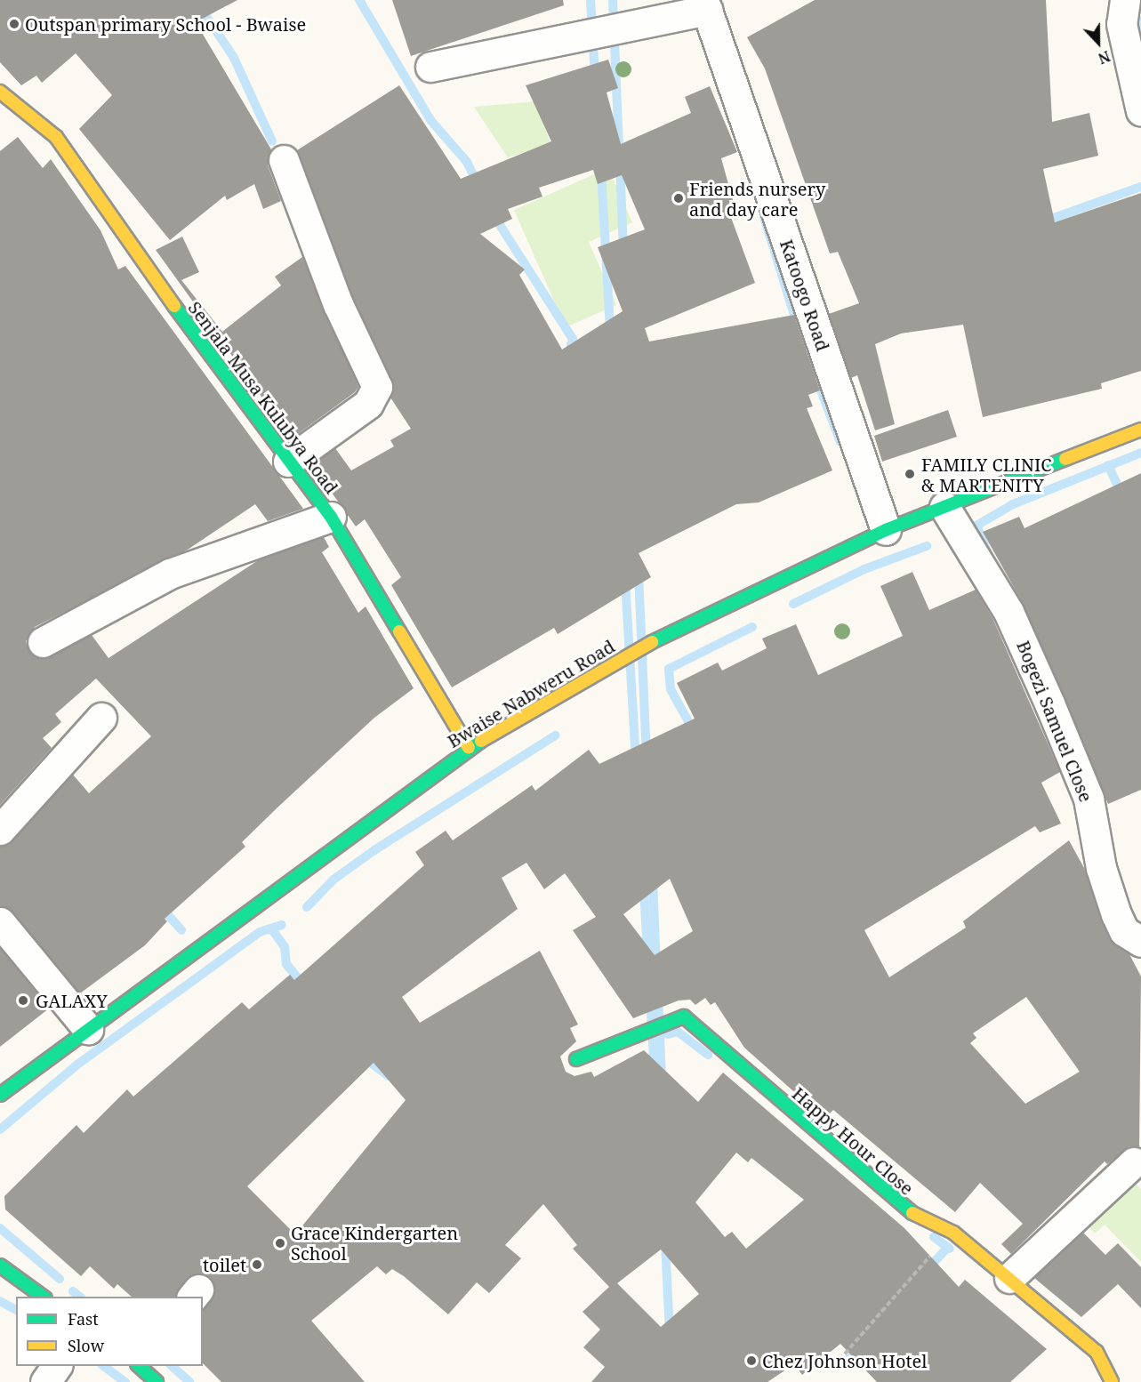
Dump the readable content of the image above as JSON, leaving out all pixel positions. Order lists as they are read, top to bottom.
{
  "streets": {
    "street": [
      "Katoogo Road",
      "Senjala Musa Kulubya Road",
      "Bwaise Nabweru Road",
      "Bogezi Samuel Close",
      "Happy Hour Close"
    ]
  },
  "crossings": [
    ["Katoogo Road", "Bwaise Nabweru Road"],
    ["Senjala Musa Kulubya Road", "Bwaise Nabweru Road"],
    ["Bwaise Nabweru Road", "Bogezi Samuel Close"]
  ],
  "places": [
    "Outspan primary School - Bwaise",
    "Friends nursery and day care",
    "FAMILY CLINIC & MARTENITY",
    "GALAXY",
    "Grace Kindergarten School",
    "toilet",
    "Chez Johnson Hotel"
  ],
  "legend": ["Fast", "Slow"],
  "north": "bottom"
}
